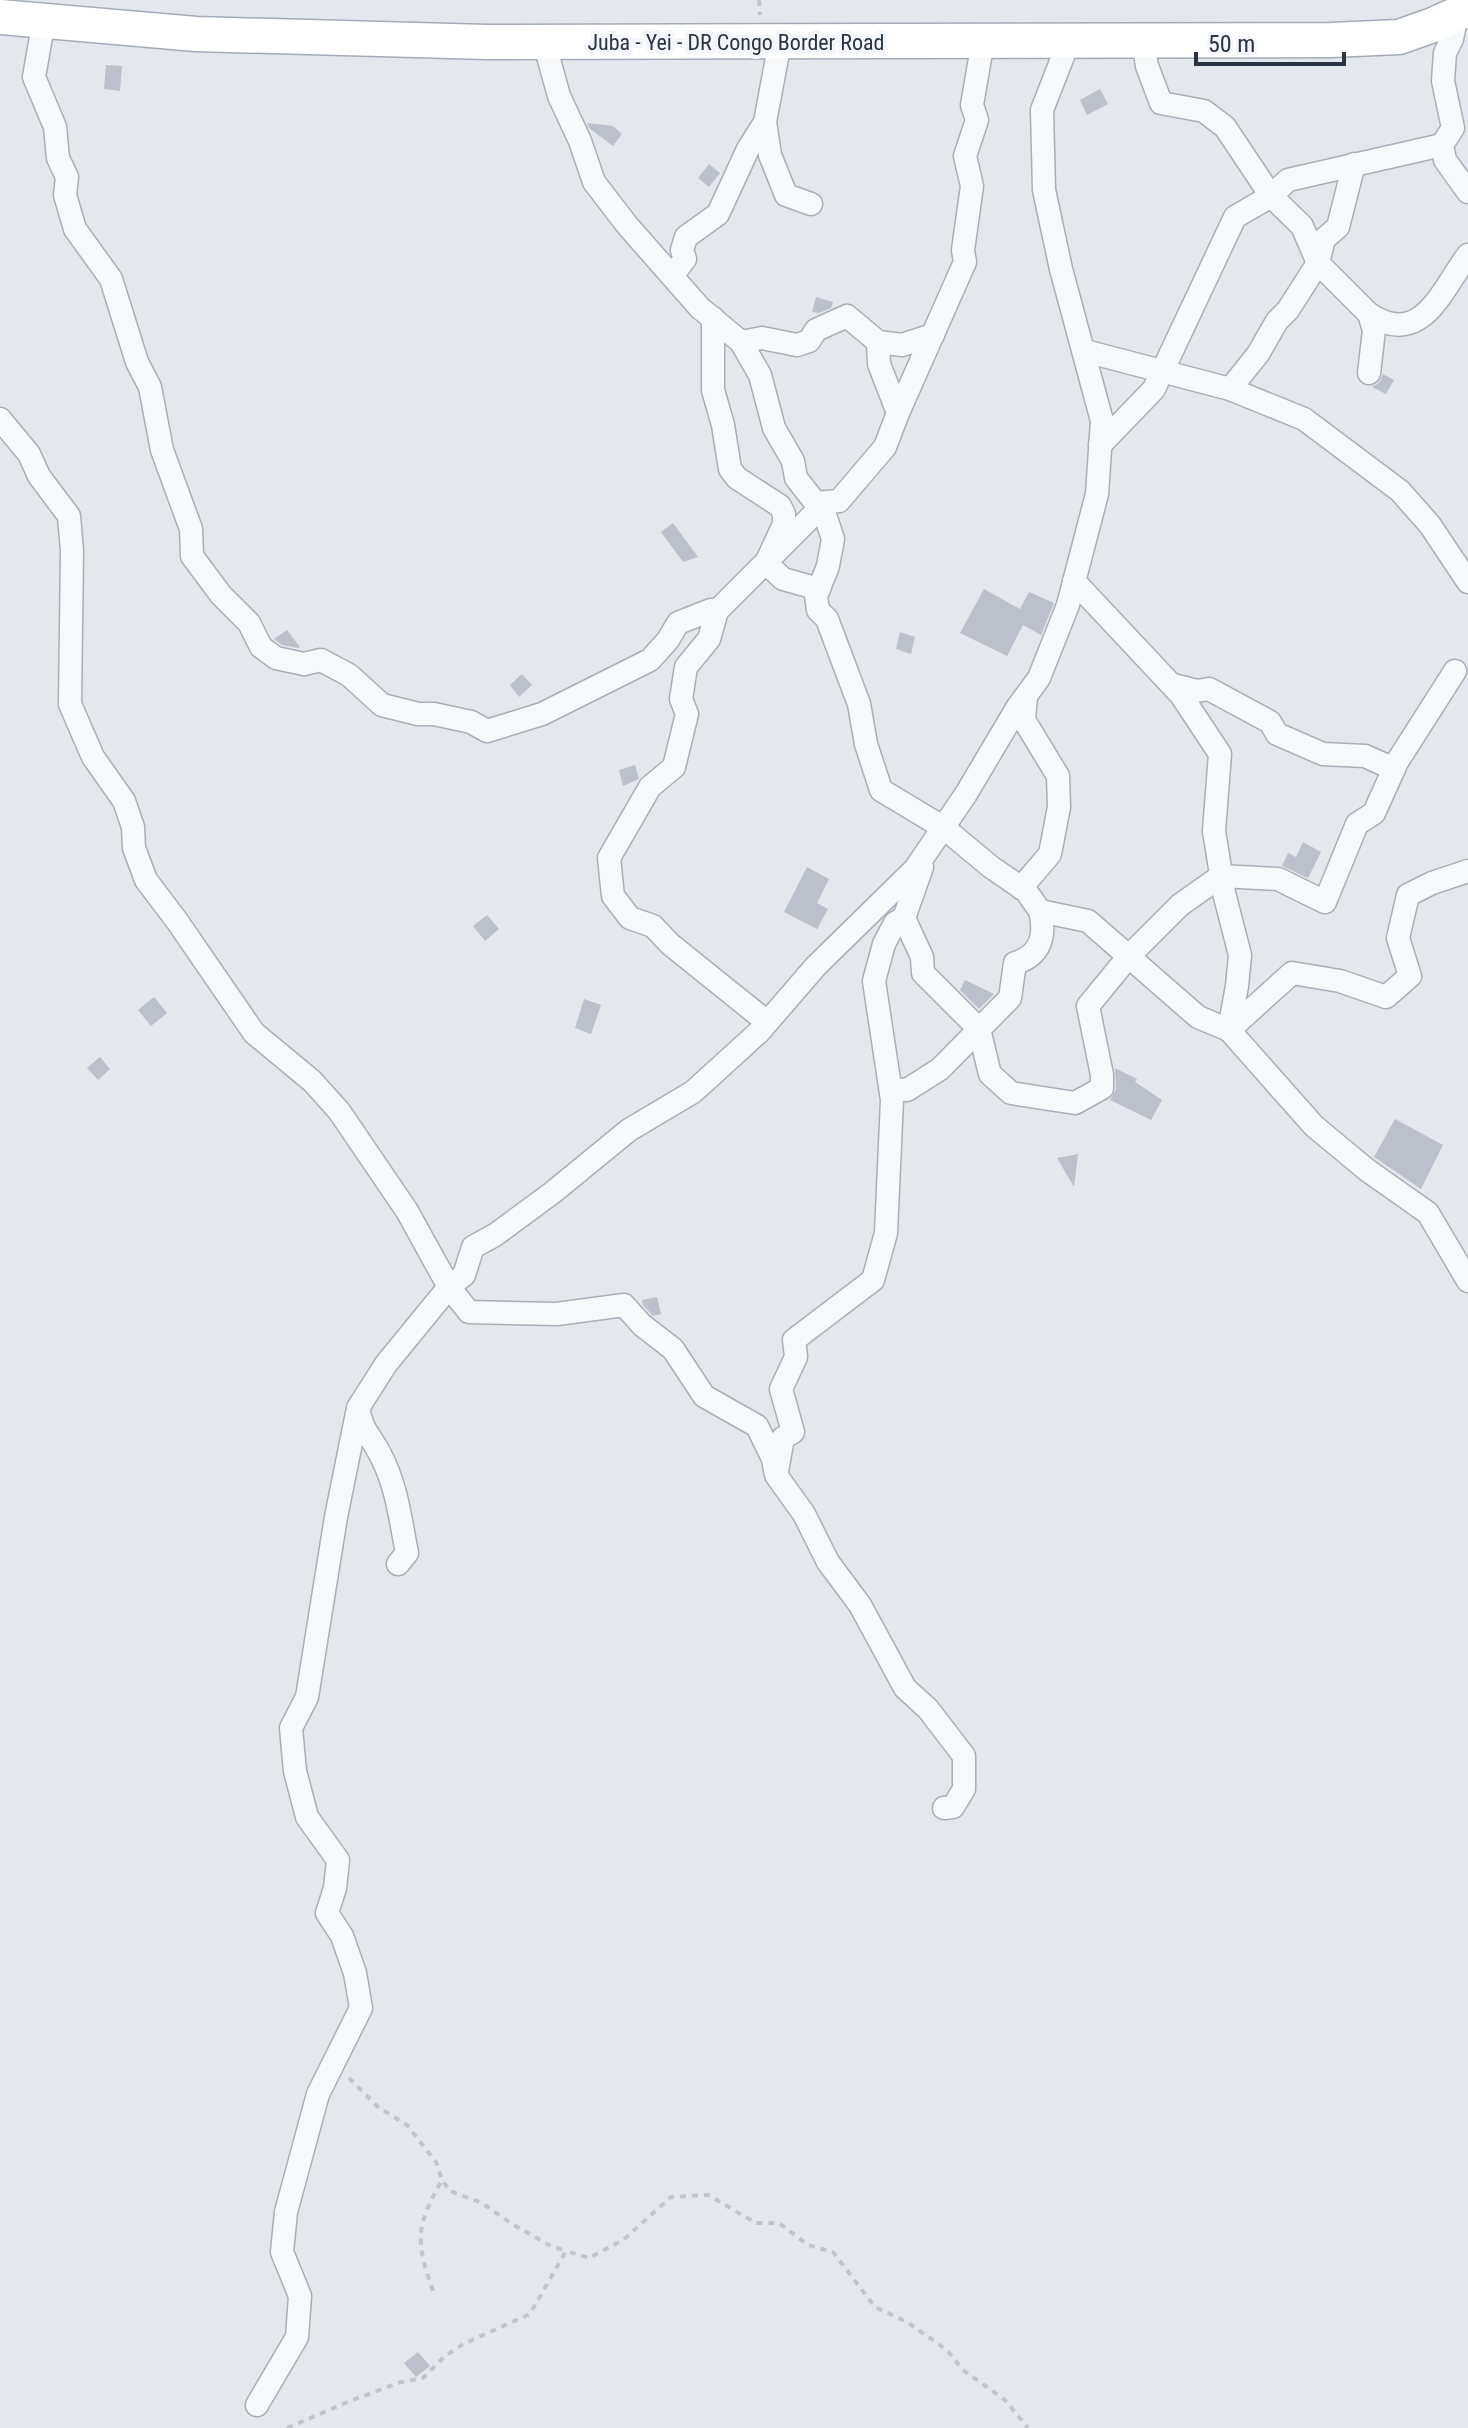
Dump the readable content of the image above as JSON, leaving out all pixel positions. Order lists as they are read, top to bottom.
{
  "streets": {
    "main road": ["Juba - Yei - DR Congo Border Road"]
  },
  "scale_bar": "50 m"
}
